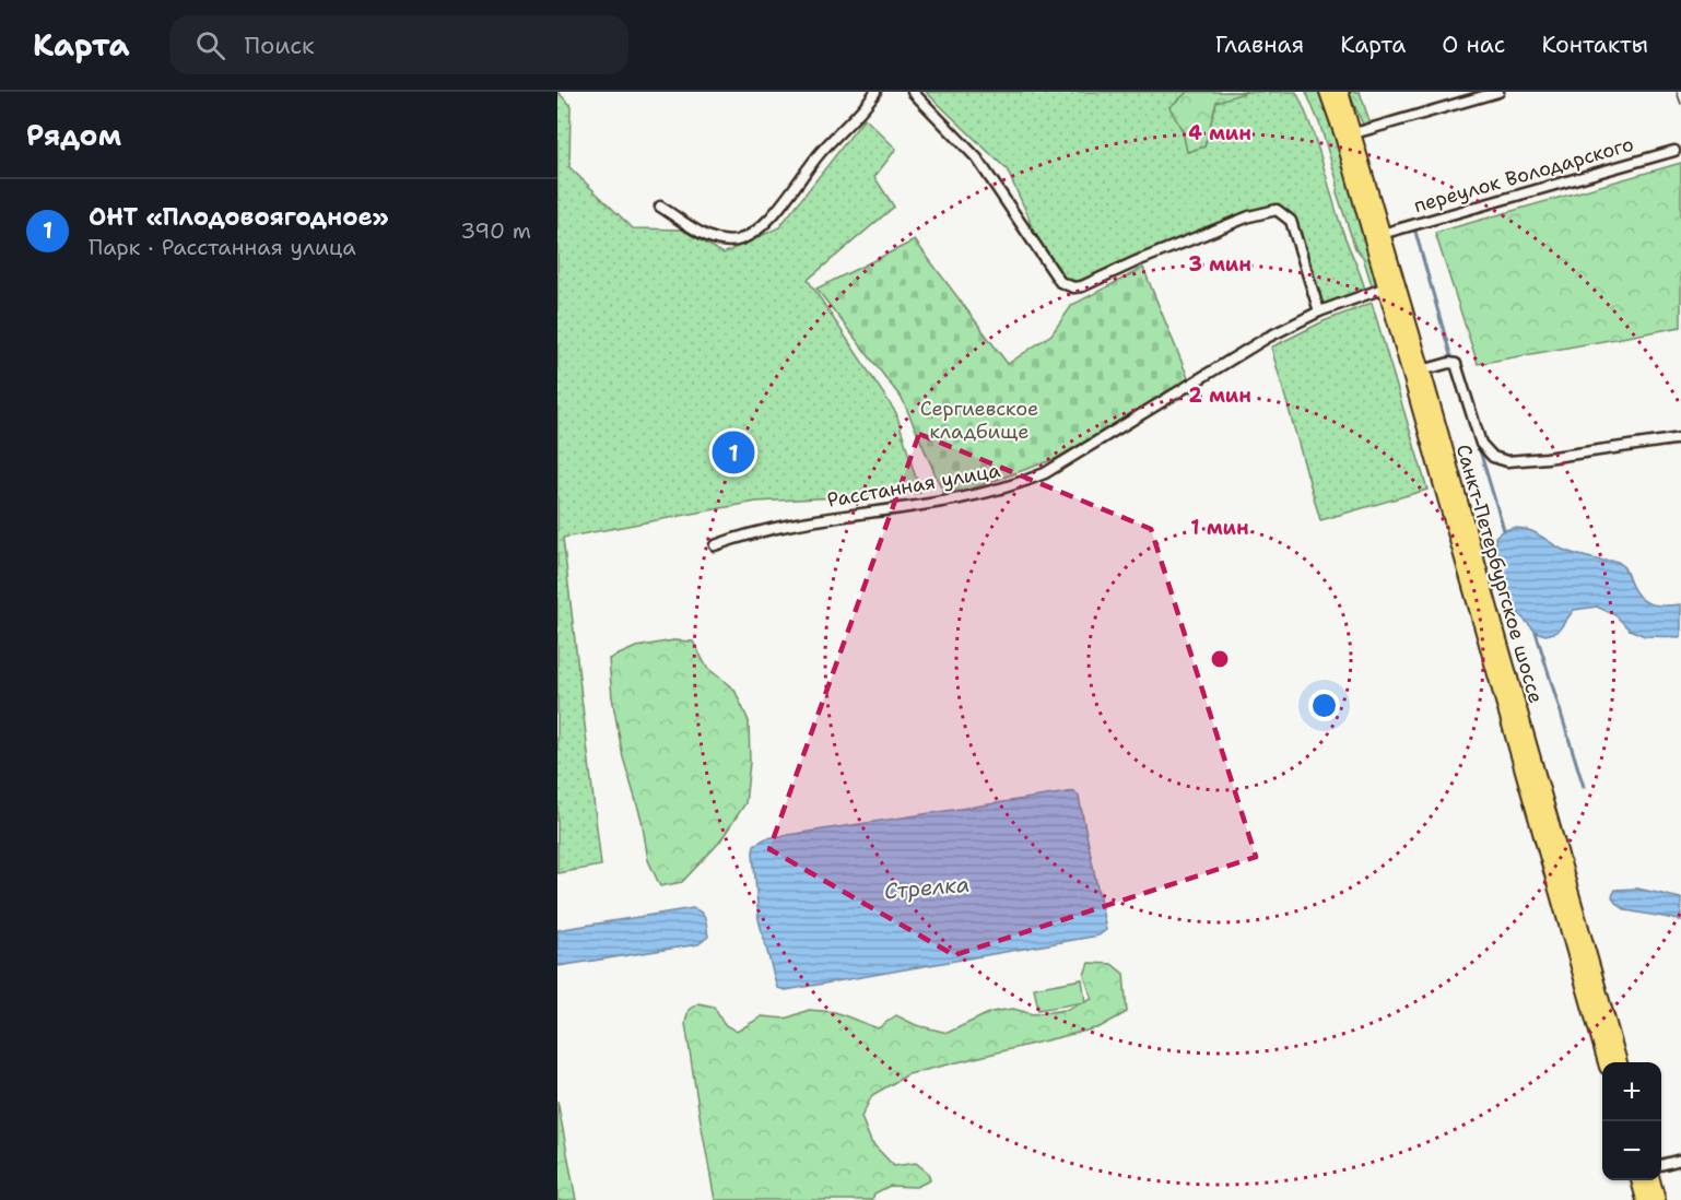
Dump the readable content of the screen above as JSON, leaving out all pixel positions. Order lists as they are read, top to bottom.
{
  "streets": {
    "main road": ["Санкт-Петербургское шоссе"],
    "street": ["переулок Володарского", "Расстанная улица"]
  },
  "crossings": [
    ["переулок Володарского", "Санкт-Петербургское шоссе"],
    ["Расстанная улица", "Санкт-Петербургское шоссе"]
  ],
  "water": ["Стрелка"],
  "parks": ["Сергиевское кладбище"],
  "page": {
    "header": "Карта",
    "search": "Поиск",
    "nav": [
      "Главная",
      "Карта",
      "О нас",
      "Контакты"
    ],
    "heading": "Рядом",
    "list": [
      {
        "mark": "1",
        "name": "ОНТ «Плодовоягодное»",
        "note": "Парк · Расстанная улица",
        "value": "390 m"
      }
    ],
    "pins": "1",
    "map_buttons": ["+", "−"]
  },
  "rings": [
    "4 мин",
    "3 мин",
    "2 мин",
    "1 мин"
  ]
}
